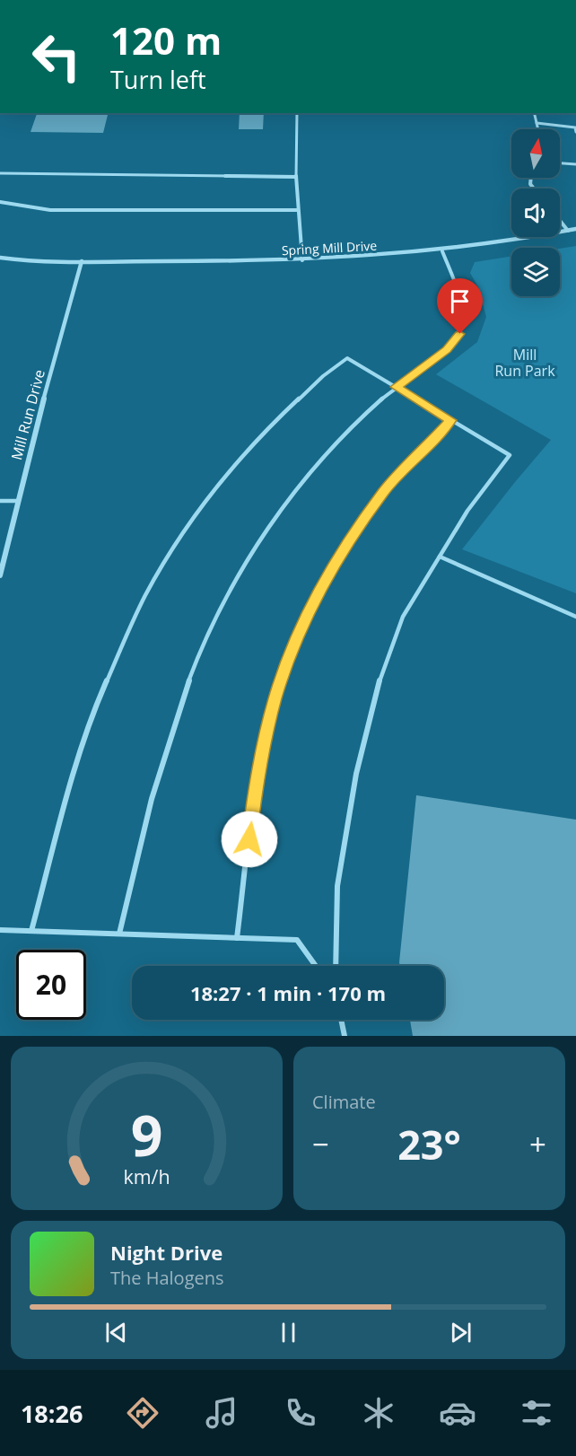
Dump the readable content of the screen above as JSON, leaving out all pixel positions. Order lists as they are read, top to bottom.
{
  "streets": {
    "street": ["Spring Mill Drive", "Mill Run Drive"]
  },
  "crossings": [
    ["Spring Mill Drive", "Mill Run Drive"]
  ],
  "parks": ["Mill Run Park"],
  "north": "top",
  "page": {
    "turn": ["120 m", "Turn left"],
    "limit": "20",
    "trip": "18:27 · 1 min · 170 m",
    "tile": "Climate",
    "heat": ["−", "23°", "+"],
    "song": ["Night Drive", "The Halogens"],
    "tabs": "18:26",
    "gauge": ["9", "km/h"]
  }
}
